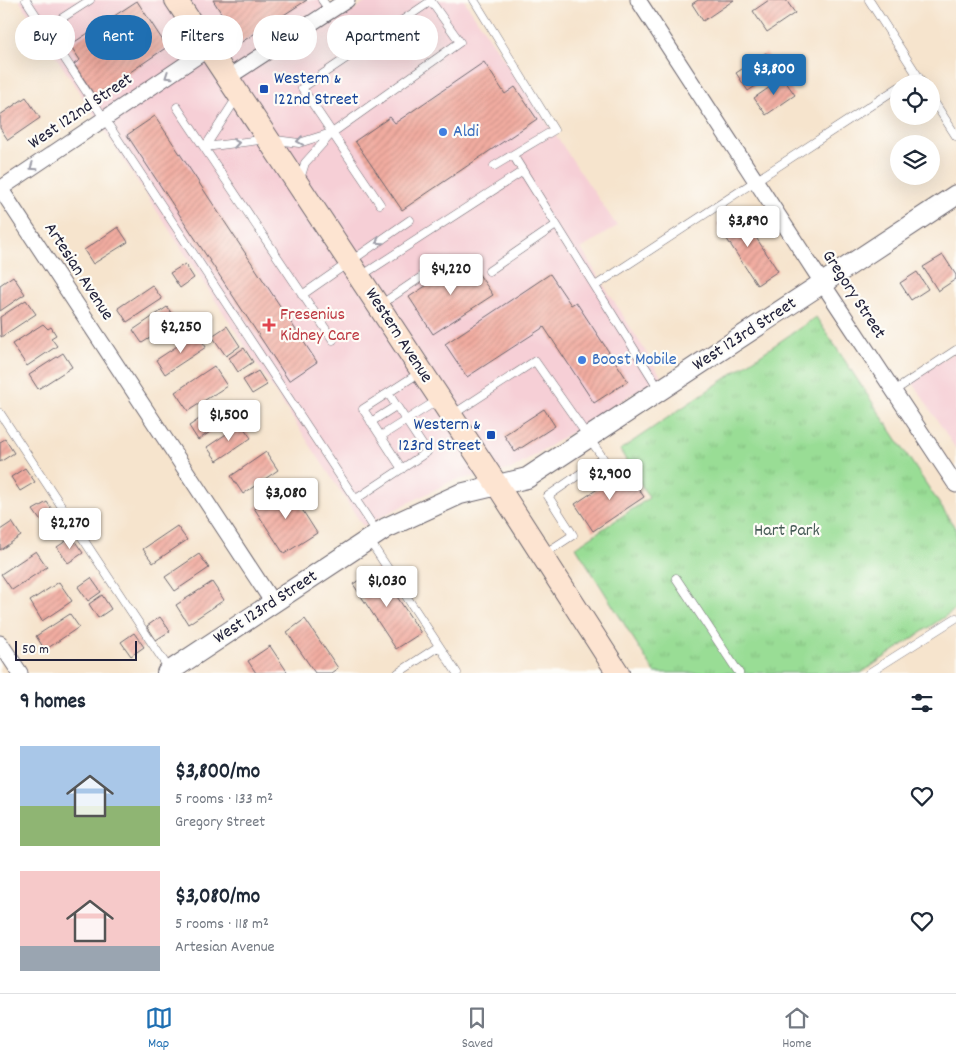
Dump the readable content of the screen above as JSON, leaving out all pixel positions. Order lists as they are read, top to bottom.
{
  "streets": {
    "main road": ["Western Avenue"],
    "street": [
      "West 122nd Street",
      "Artesian Avenue",
      "Gregory Street",
      "West 123rd Street"
    ]
  },
  "crossings": [
    ["West 122nd Street", "Artesian Avenue"],
    ["Artesian Avenue", "West 123rd Street"],
    ["Gregory Street", "West 123rd Street"],
    ["West 123rd Street", "Western Avenue"]
  ],
  "one_way": ["West 122nd Street"],
  "parks": ["Hart Park"],
  "places": {
    "transit": ["Western & 122nd Street", "Western & 123rd Street"],
    "other": ["Aldi", "Boost Mobile"],
    "health": ["Fresenius Kidney Care"]
  },
  "scale_bar": "50 m",
  "page": {
    "chip": [
      "Buy",
      "Rent",
      "Filters",
      "New",
      "Apartment"
    ],
    "price": [
      "$3,800",
      "$3,890",
      "$4,220",
      "$2,250",
      "$1,500",
      "$2,900",
      "$3,080",
      "$2,270",
      "$1,030"
    ],
    "scale": "50 m",
    "heading": "9 homes",
    "list": [
      {
        "name": "$3,800/mo",
        "note": "5 rooms · 133 m² · Gregory Street"
      },
      {
        "name": "$3,080/mo",
        "note": "5 rooms · 118 m² · Artesian Avenue"
      }
    ],
    "tabs": ["Map", "Saved", "Home"]
  }
}
